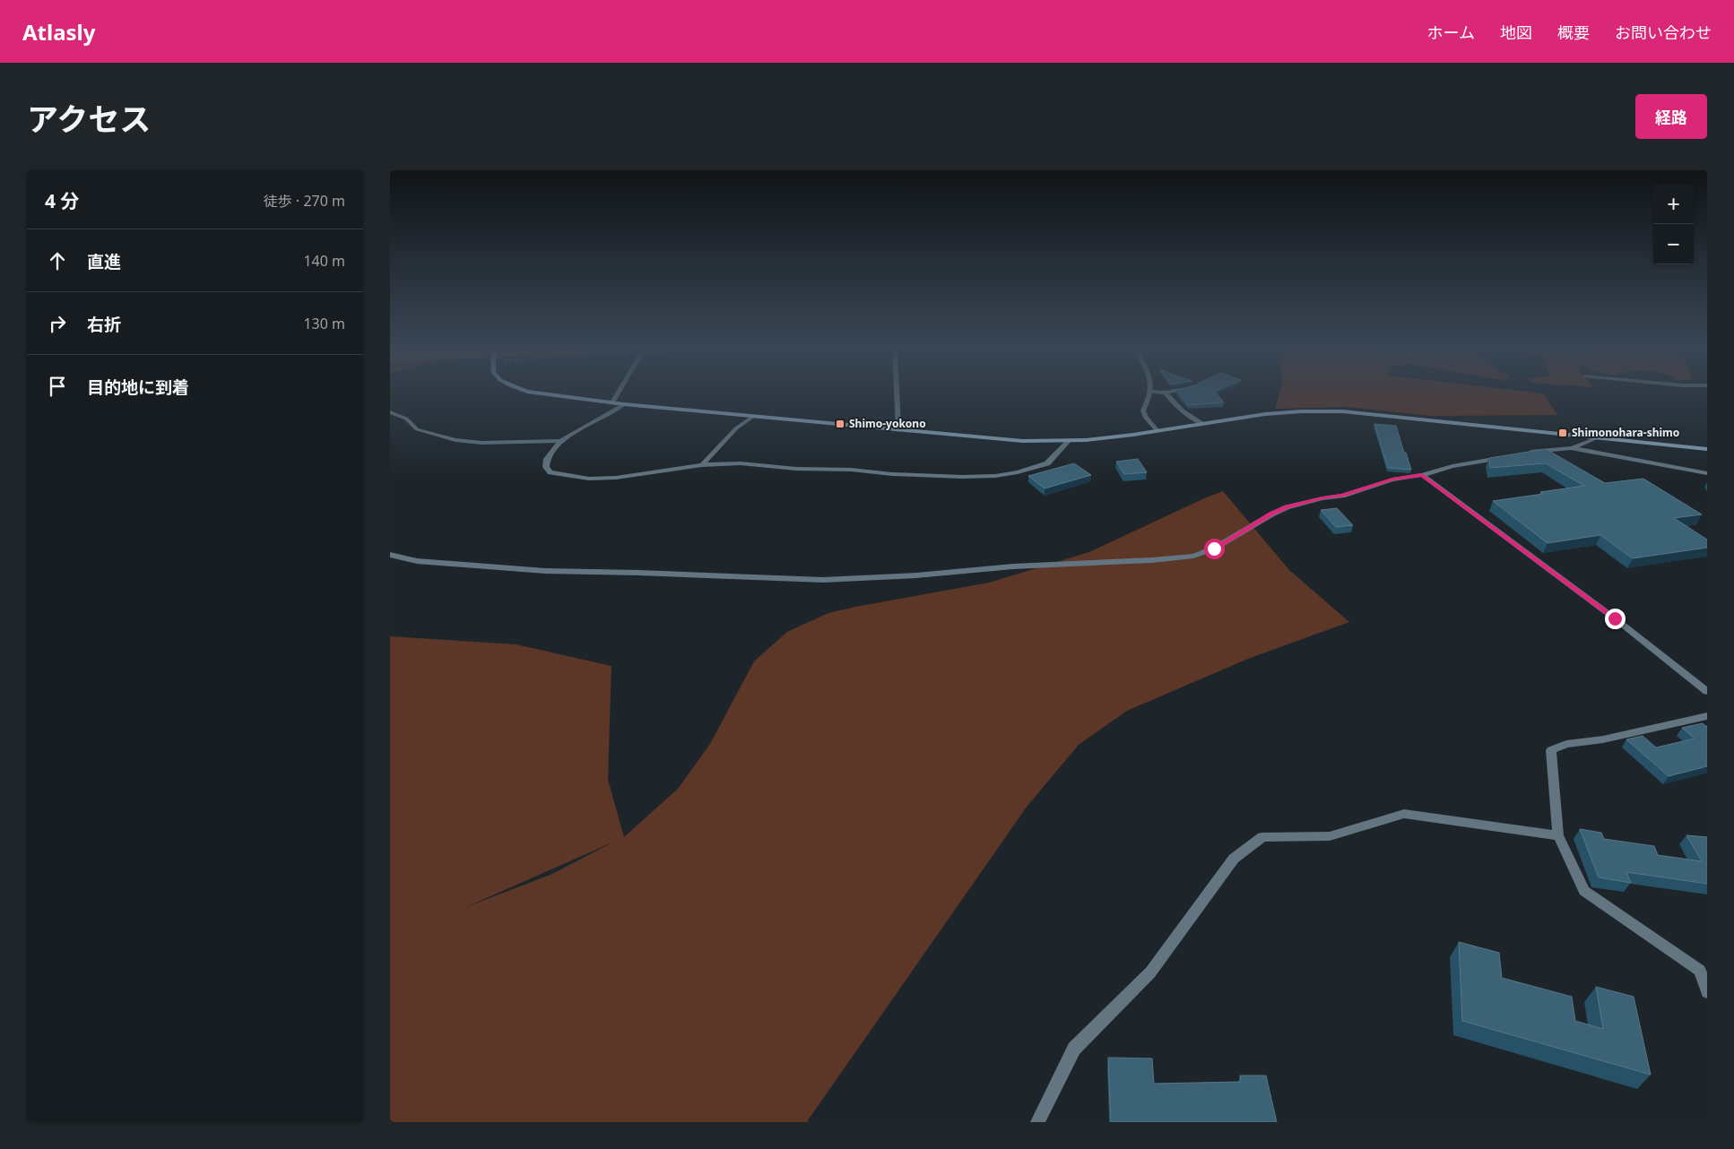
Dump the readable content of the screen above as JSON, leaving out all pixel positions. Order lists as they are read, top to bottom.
{
  "places": {
    "transit": ["Shimo-yokono", "Shimonohara-shimo"]
  },
  "page": {
    "header": "Atlasly",
    "nav": [
      "ホーム",
      "地図",
      "概要",
      "お問い合わせ"
    ],
    "title": "アクセス",
    "buttons": "経路",
    "heading": ["4 分", "徒歩 · 270 m"],
    "map_buttons": ["+", "−"],
    "list": [
      ["直進", "140 m"],
      ["右折", "130 m"],
      "目的地に到着"
    ]
  }
}
